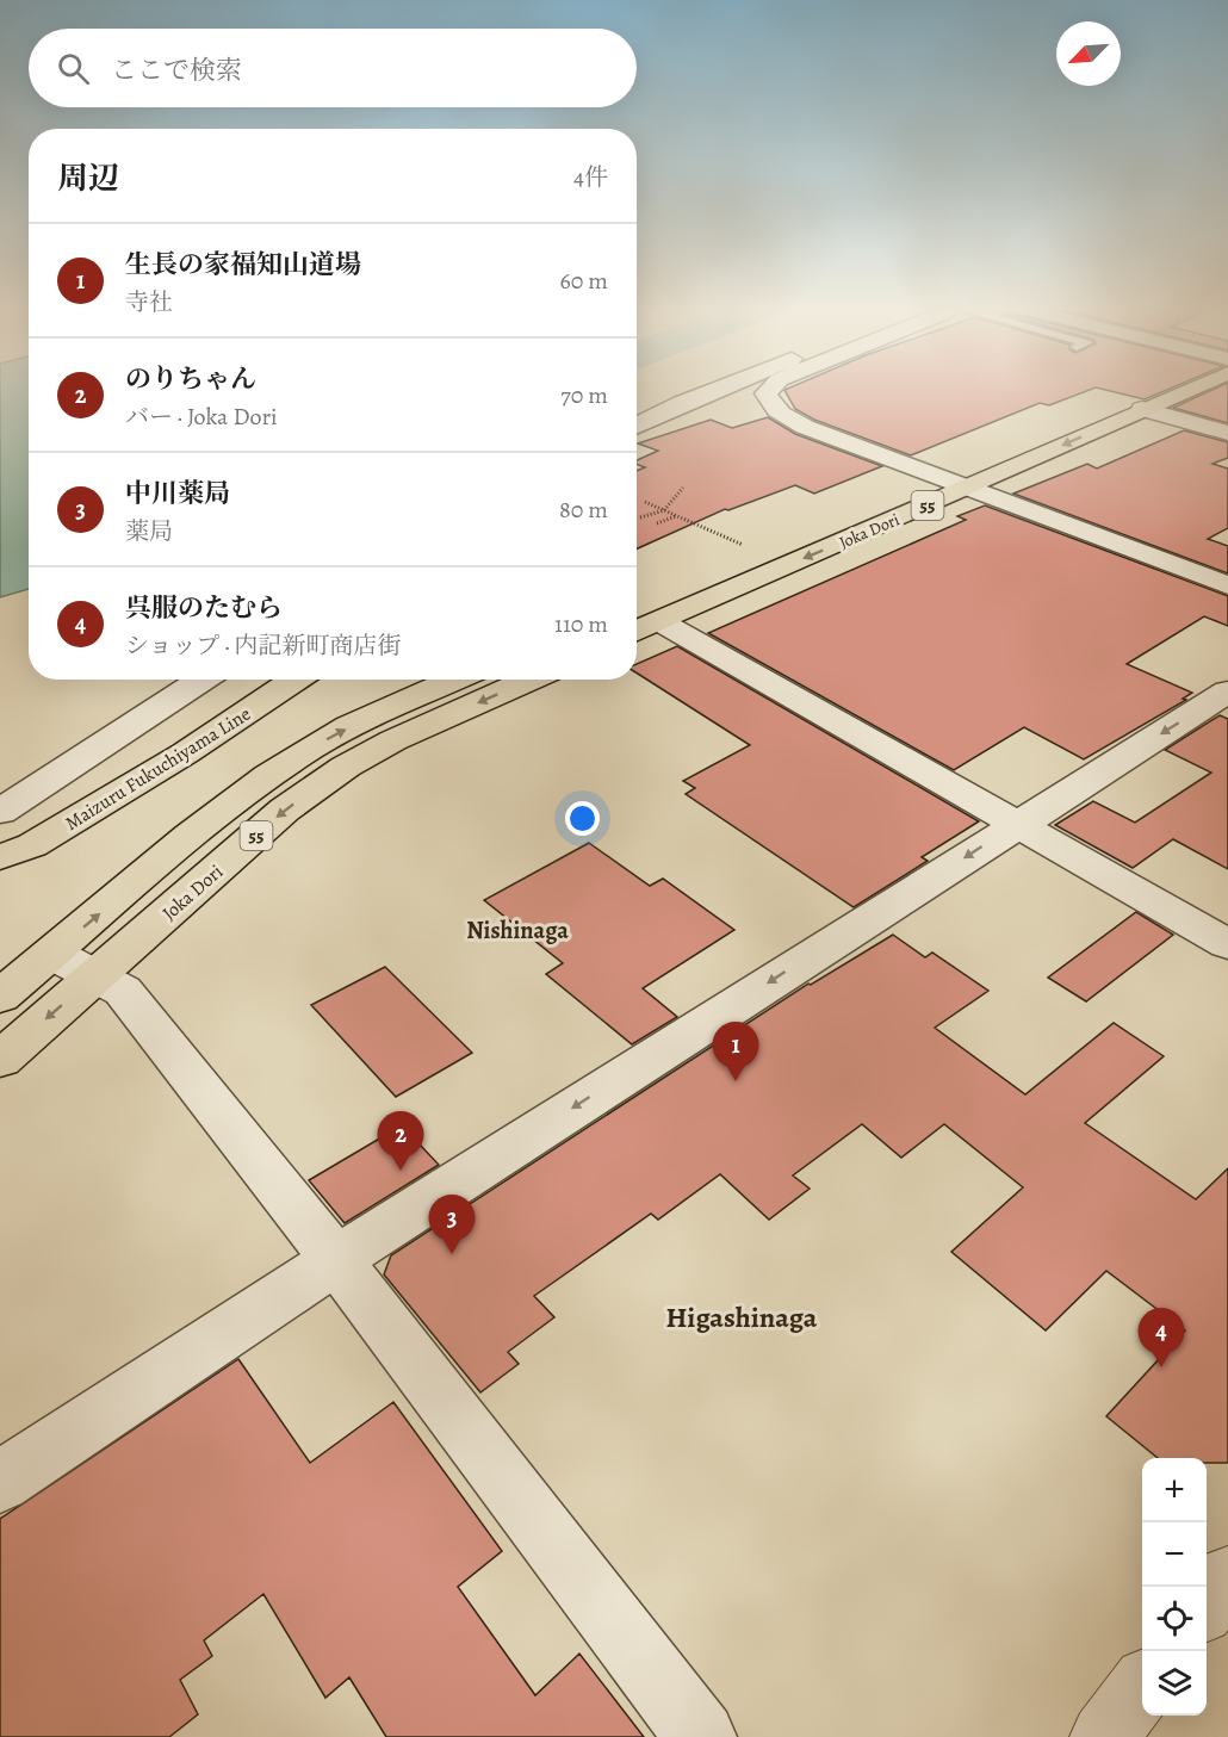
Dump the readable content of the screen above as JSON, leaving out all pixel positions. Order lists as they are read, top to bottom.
{
  "streets": {
    "main road": ["55", "Joka Dori", "Maizuru Fukuchiyama Line"]
  },
  "districts": ["Nishinaga", "Higashinaga"],
  "north": "bottom left",
  "page": {
    "search": "ここで検索",
    "heading": ["周辺", "4件"],
    "list": [
      {
        "mark": "1",
        "name": "生長の家福知山道場",
        "note": "寺社",
        "value": "60 m"
      },
      {
        "mark": "2",
        "name": "のりちゃん",
        "note": "バー · Joka Dori",
        "value": "70 m"
      },
      {
        "mark": "3",
        "name": "中川薬局",
        "note": "薬局",
        "value": "80 m"
      },
      {
        "mark": "4",
        "name": "呉服のたむら",
        "note": "ショップ · 内記新町商店街",
        "value": "110 m"
      }
    ],
    "pins": [
      "1",
      "2",
      "3",
      "4"
    ],
    "map_buttons": ["+", "−"]
  }
}
